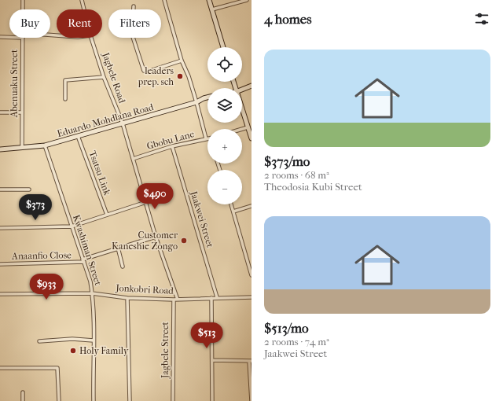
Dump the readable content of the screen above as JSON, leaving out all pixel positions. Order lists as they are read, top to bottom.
{
  "streets": {
    "main road": ["Eduardo Mohdlana Road"],
    "street": [
      "Jagbele Road",
      "Abenuaku Street",
      "Gbobu Lane",
      "Tsatsu Link",
      "Jaakwei Street",
      "Kwashiman Street",
      "Anaanfio Close",
      "Jonkobri Road",
      "Jagbele Street"
    ]
  },
  "crossings": [
    ["Jagbele Road", "Eduardo Mohdlana Road"],
    ["Abenuaku Street", "Eduardo Mohdlana Road"],
    ["Eduardo Mohdlana Road", "Tsatsu Link"],
    ["Eduardo Mohdlana Road", "Kwashiman Street"],
    ["Gbobu Lane", "Jaakwei Street"],
    ["Jaakwei Street", "Jonkobri Road"],
    ["Kwashiman Street", "Anaanfio Close"],
    ["Kwashiman Street", "Jonkobri Road"],
    ["Jonkobri Road", "Jagbele Street"]
  ],
  "places": ["leaders prep. sch", "Customer Kaneshie Zongo", "Holy Family"],
  "page": {
    "heading": "4 homes",
    "chip": ["Buy", "Rent", "Filters"],
    "list": [
      {
        "name": "$373/mo",
        "note": "2 rooms · 68 m² · Theodosia Kubi Street"
      },
      {
        "name": "$513/mo",
        "note": "2 rooms · 74 m² · Jaakwei Street"
      }
    ],
    "map_buttons": ["+", "−"],
    "price": [
      "$490",
      "$373",
      "$933",
      "$513"
    ]
  }
}
